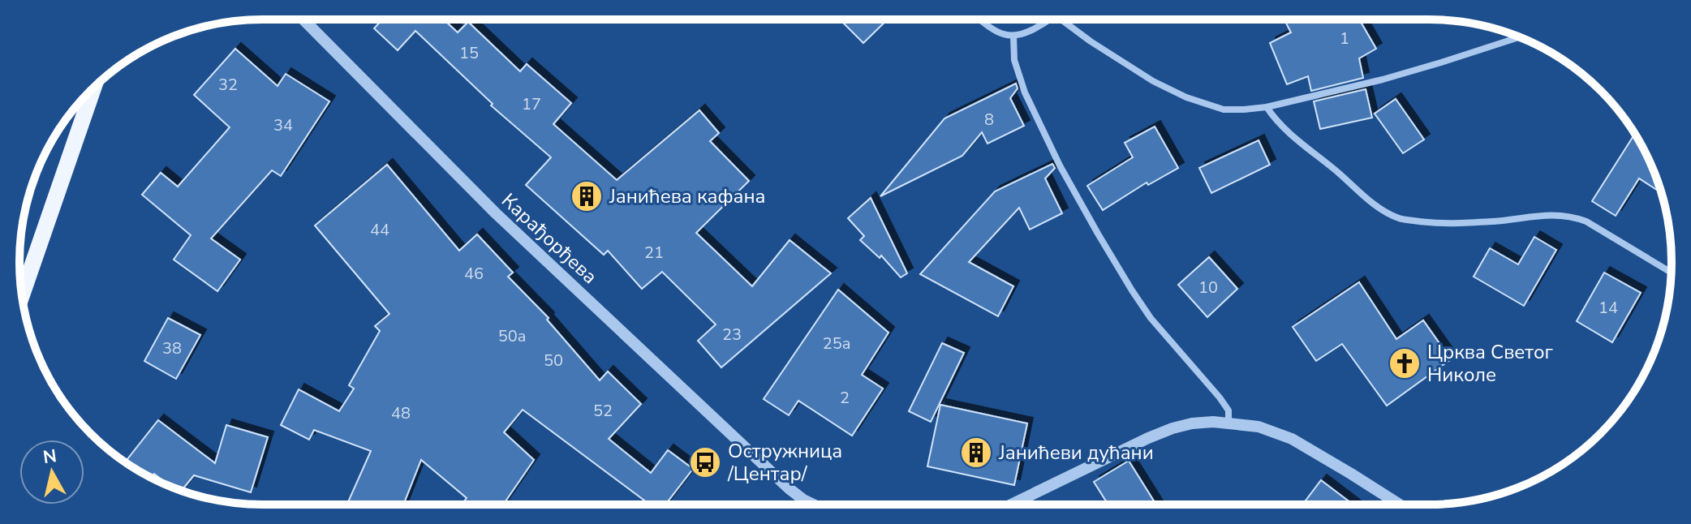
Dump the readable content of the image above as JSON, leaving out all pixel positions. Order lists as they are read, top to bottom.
{
  "streets": {
    "street": ["Карађорђева"]
  },
  "places": {
    "building": ["Јанићева кафана", "Јанићеви дућани"],
    "church": ["Црква Светог Николе"],
    "bus stop": ["Остружница /Центар/"]
  },
  "house_numbers": [
    "1",
    "15",
    "32",
    "17",
    "8",
    "34",
    "44",
    "21",
    "46",
    "10",
    "14",
    "23",
    "50a",
    "25a",
    "38",
    "50",
    "2",
    "52",
    "48"
  ],
  "north": "top"
}
